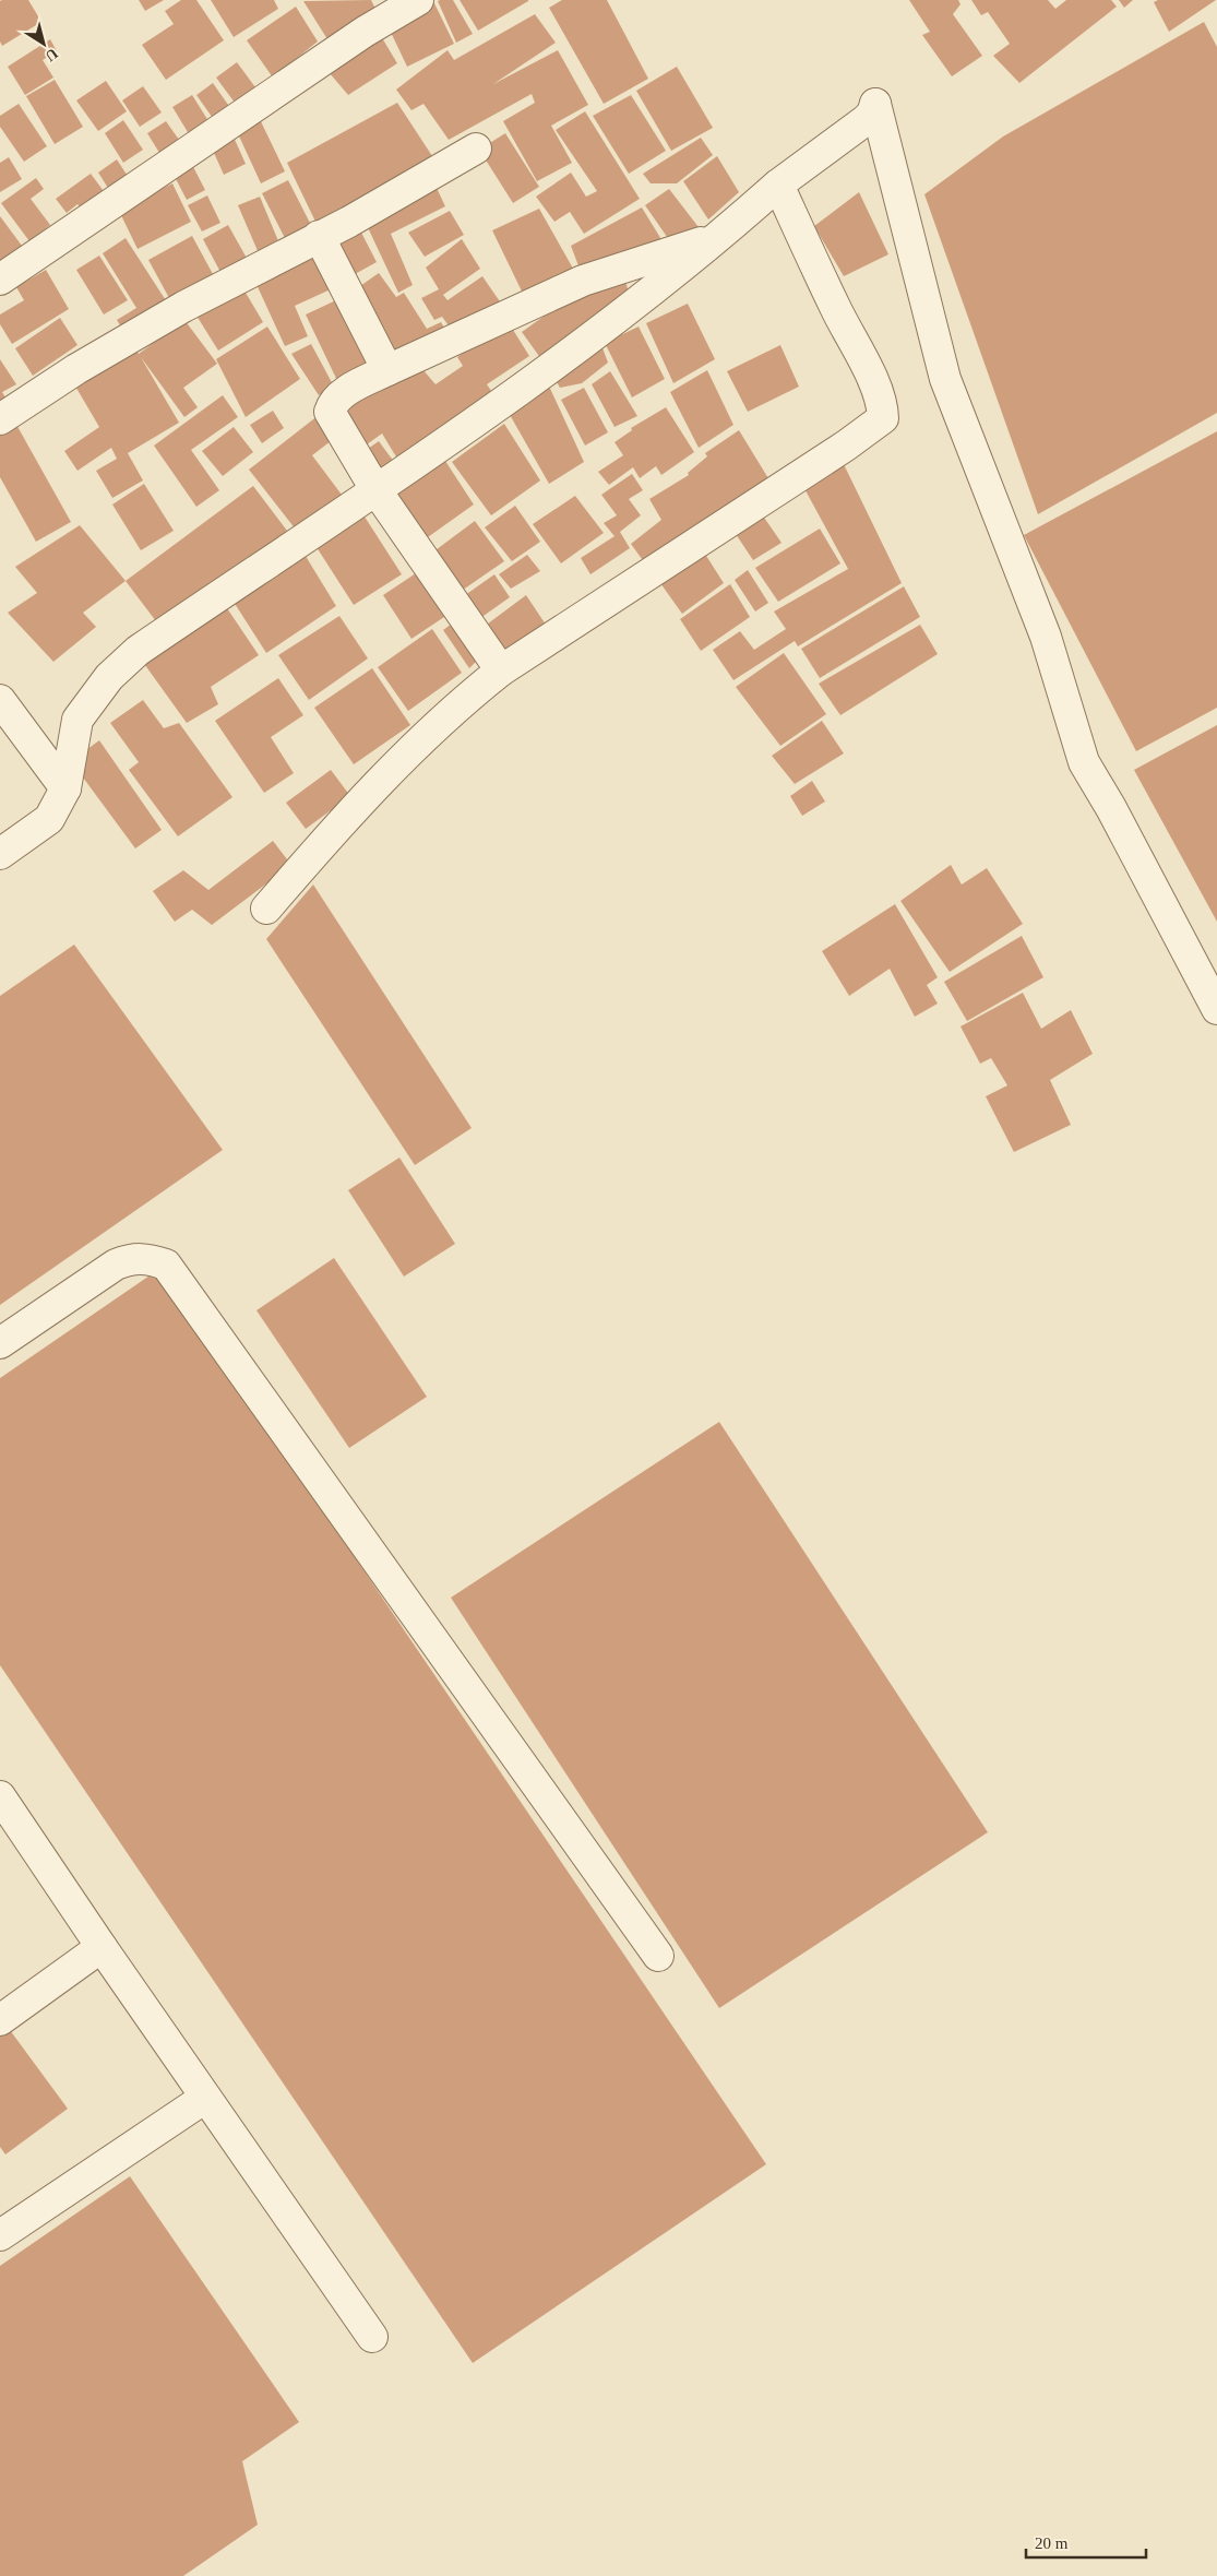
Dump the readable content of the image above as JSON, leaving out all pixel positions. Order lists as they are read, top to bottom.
{
  "scale_bar": "20 m",
  "north": "bottom right"
}
